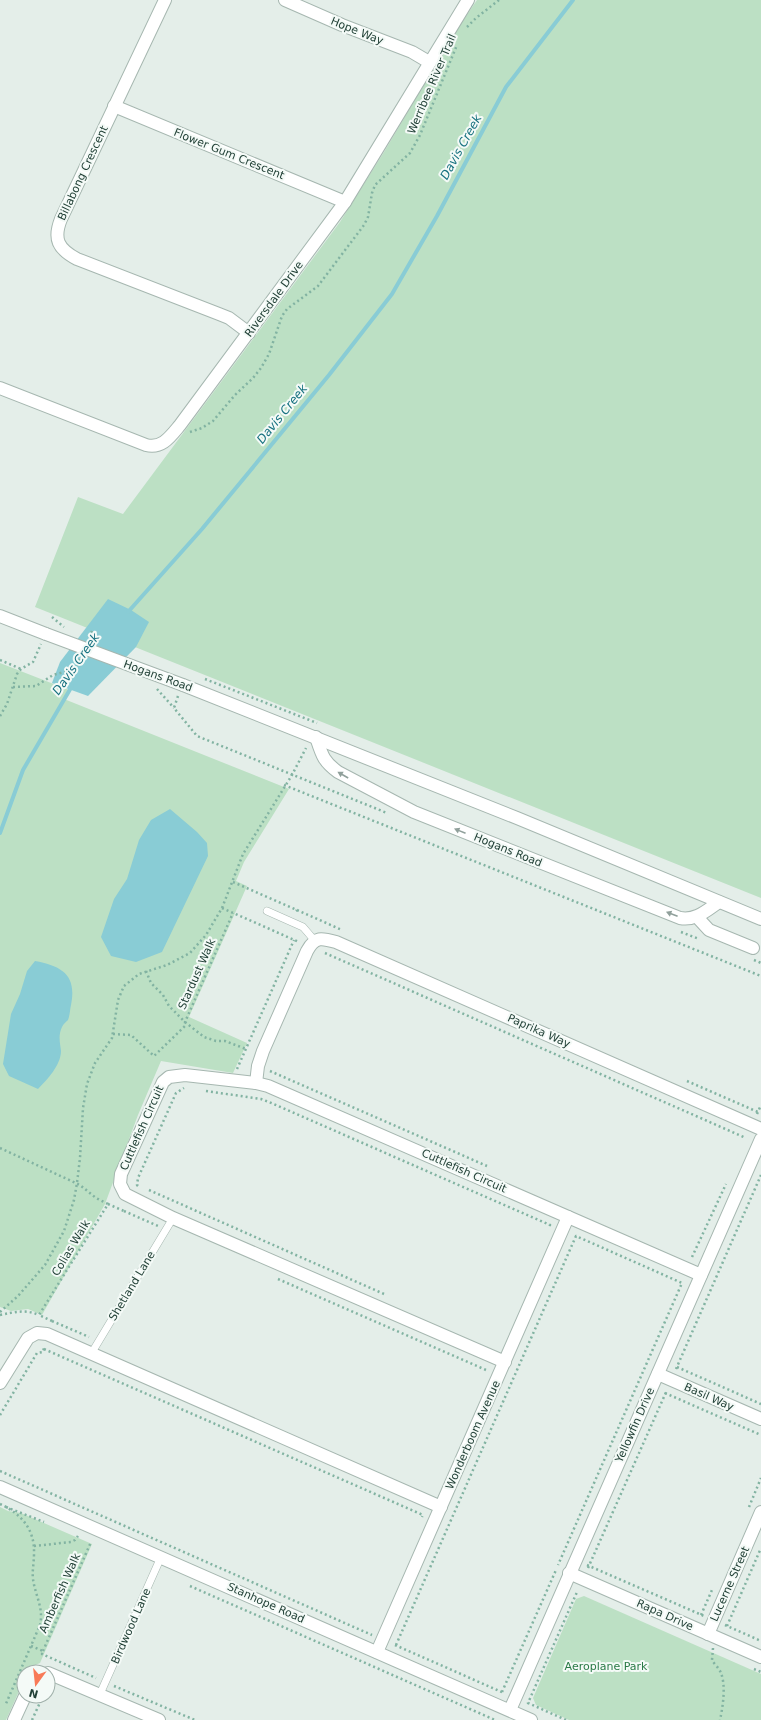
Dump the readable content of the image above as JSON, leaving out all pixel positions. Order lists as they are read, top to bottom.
{
  "streets": {
    "street": [
      "Hope Way",
      "Flower Gum Crescent",
      "Billabong Crescent",
      "Riversdale Drive",
      "Hogans Road",
      "Paprika Way",
      "Cuttlefish Circuit",
      "Basil Way",
      "Yellowfin Drive",
      "Wonderboom Avenue",
      "Lucerne Street",
      "Stanhope Road",
      "Rapa Drive"
    ],
    "lane": ["Shetland Lane", "Birdwood Lane"],
    "path": [
      "Werribee River Trail",
      "Stardust Walk",
      "Colias Walk",
      "Amberfish Walk"
    ]
  },
  "crossings": [
    ["Hope Way", "Riversdale Drive"],
    ["Flower Gum Crescent", "Billabong Crescent"],
    ["Flower Gum Crescent", "Riversdale Drive"],
    ["Billabong Crescent", "Riversdale Drive"],
    ["Cuttlefish Circuit", "Yellowfin Drive"],
    ["Cuttlefish Circuit", "Wonderboom Avenue"],
    ["Basil Way", "Yellowfin Drive"],
    ["Yellowfin Drive", "Stanhope Road"],
    ["Yellowfin Drive", "Rapa Drive"],
    ["Wonderboom Avenue", "Stanhope Road"],
    ["Lucerne Street", "Rapa Drive"],
    ["Stanhope Road", "Birdwood Lane"]
  ],
  "water": ["Davis Creek"],
  "parks": ["Aeroplane Park"],
  "north": "bottom"
}
